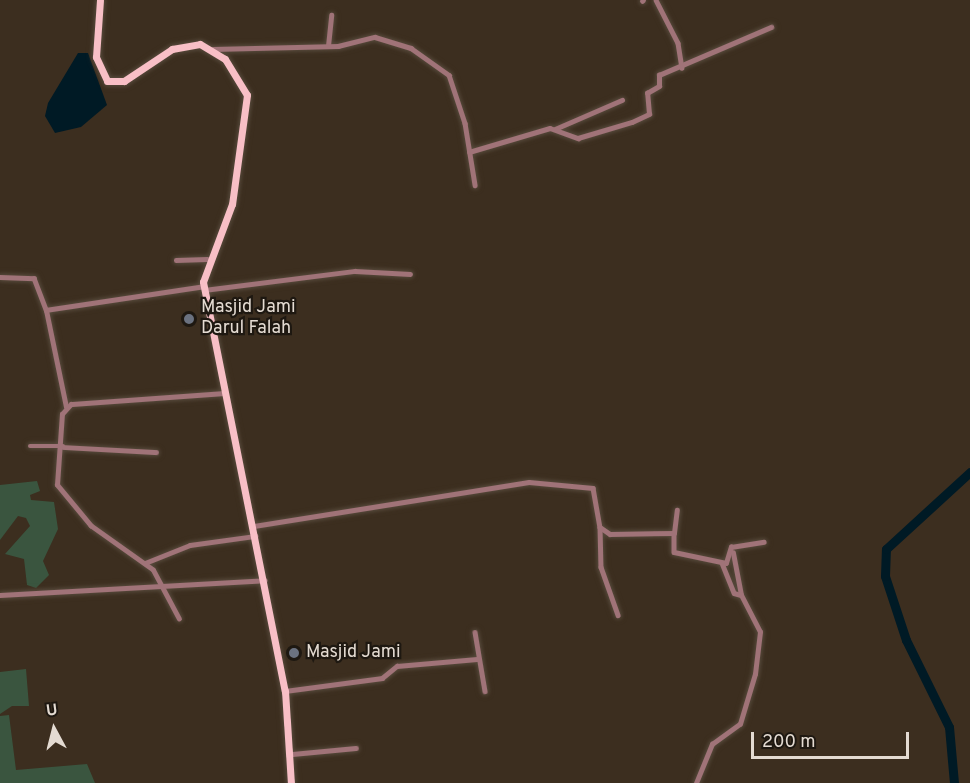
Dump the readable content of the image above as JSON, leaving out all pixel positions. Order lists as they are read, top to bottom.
{
  "places": ["Masjid Jami Darul Falah", "Masjid Jami"],
  "scale_bar": "200 m",
  "north": "top"
}
